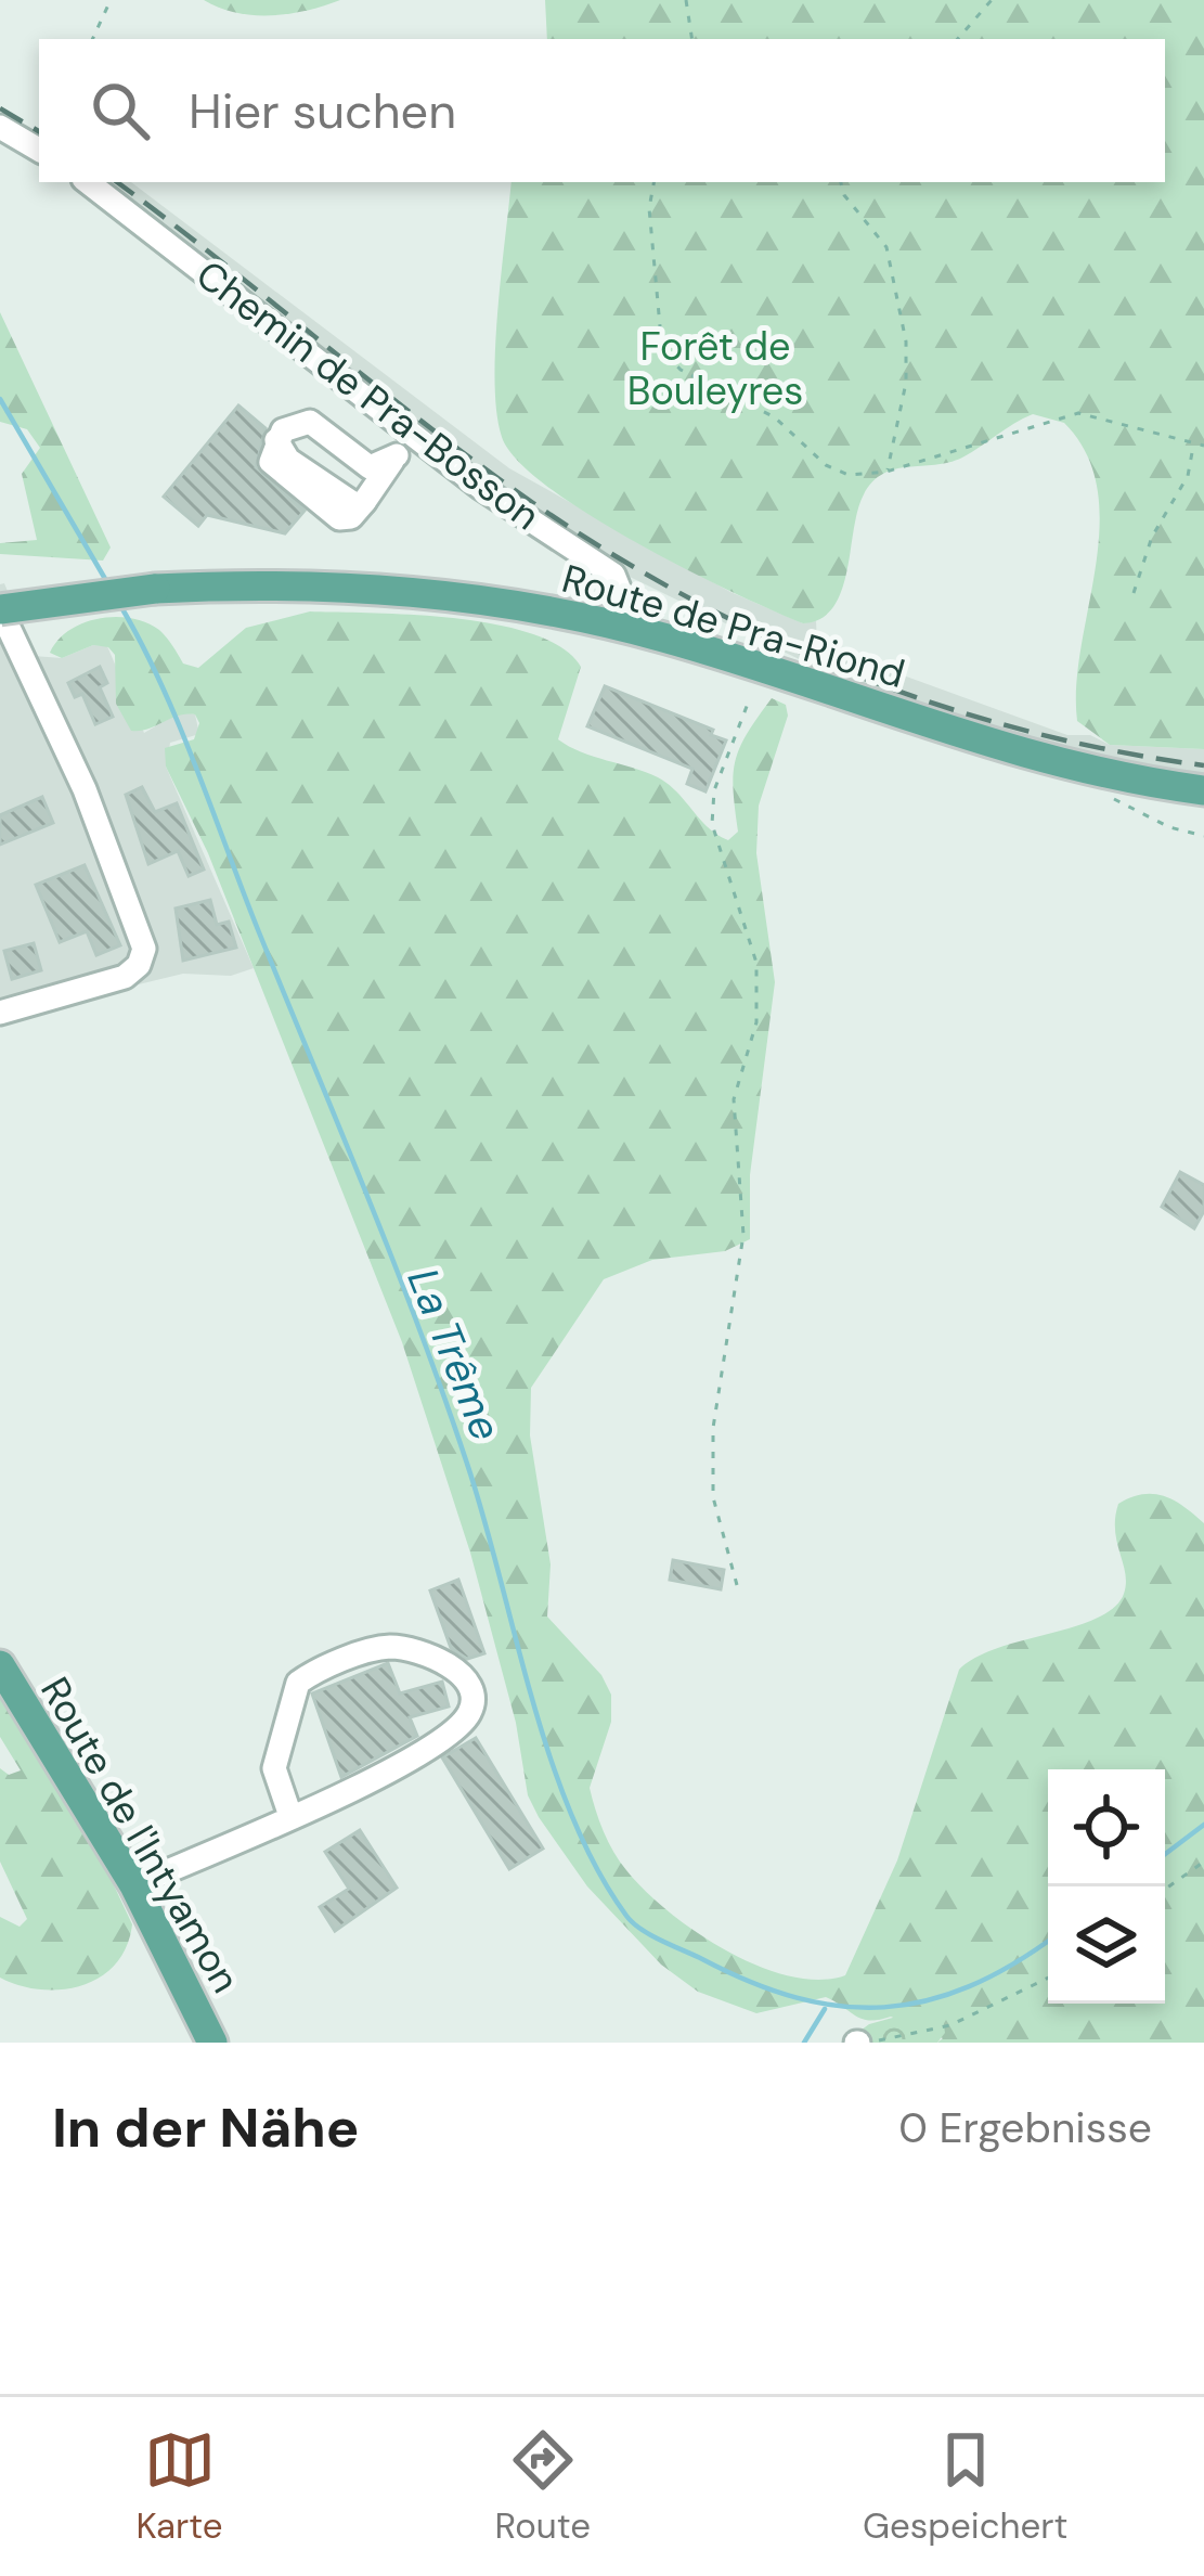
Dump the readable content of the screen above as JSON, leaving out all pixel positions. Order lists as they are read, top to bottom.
{
  "streets": {
    "main road": ["Route de Pra-Riond", "Route de l'Intyamon"],
    "street": ["Chemin de Pra-Bosson"]
  },
  "crossings": [
    ["Chemin de Pra-Bosson", "Route de Pra-Riond"]
  ],
  "water": ["La Trême"],
  "parks": ["Forêt de Bouleyres"],
  "page": {
    "search": "Hier suchen",
    "heading": ["In der Nähe", "0 Ergebnisse"],
    "nav": ["Karte", "Route", "Gespeichert"]
  }
}
